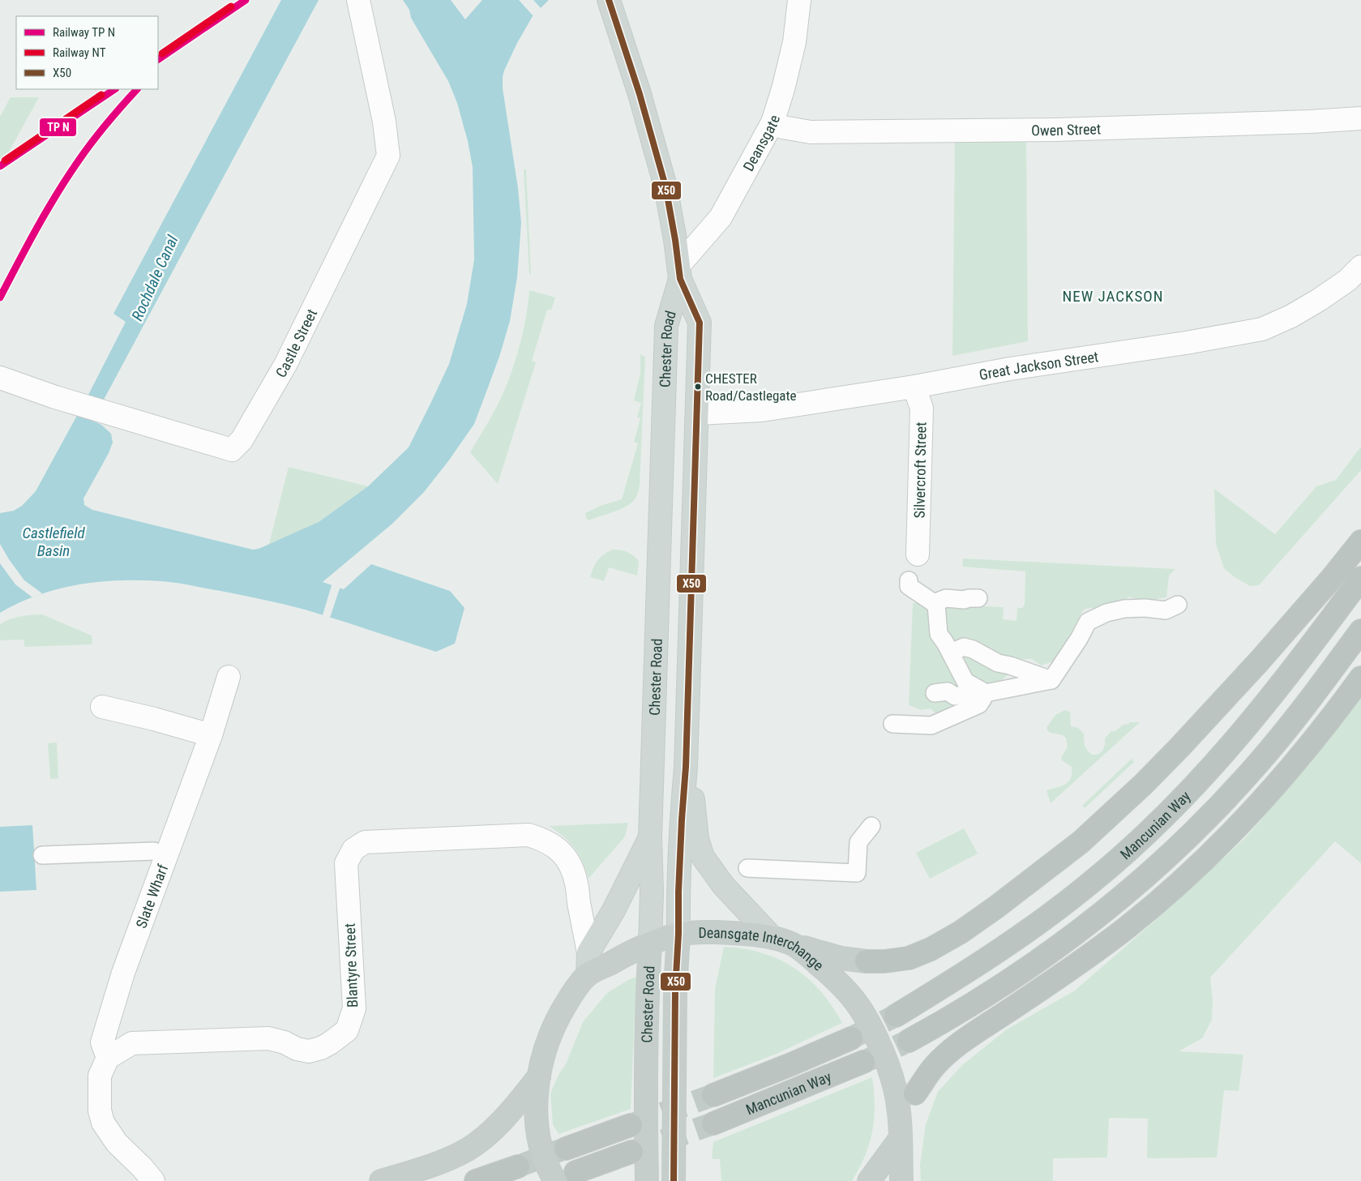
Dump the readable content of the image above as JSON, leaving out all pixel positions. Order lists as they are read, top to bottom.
{
  "streets": {
    "highway": ["Chester Road", "Mancunian Way", "Deansgate Interchange"],
    "street": [
      "Owen Street",
      "Deansgate",
      "Castle Street",
      "Great Jackson Street",
      "Silvercroft Street",
      "Slate Wharf",
      "Blantyre Street"
    ]
  },
  "crossings": [
    ["Owen Street", "Deansgate"],
    ["Deansgate", "Chester Road"],
    ["Chester Road", "Great Jackson Street"],
    ["Chester Road", "Deansgate Interchange"],
    ["Great Jackson Street", "Silvercroft Street"],
    ["Slate Wharf", "Blantyre Street"]
  ],
  "districts": ["NEW JACKSON"],
  "water": ["Rochdale Canal", "Castlefield Basin"],
  "places": ["CHESTER Road/Castlegate"],
  "lines": ["transit line X50", "rail line NT"],
  "legend": ["Railway TP N", "Railway NT", "X50"]
}
